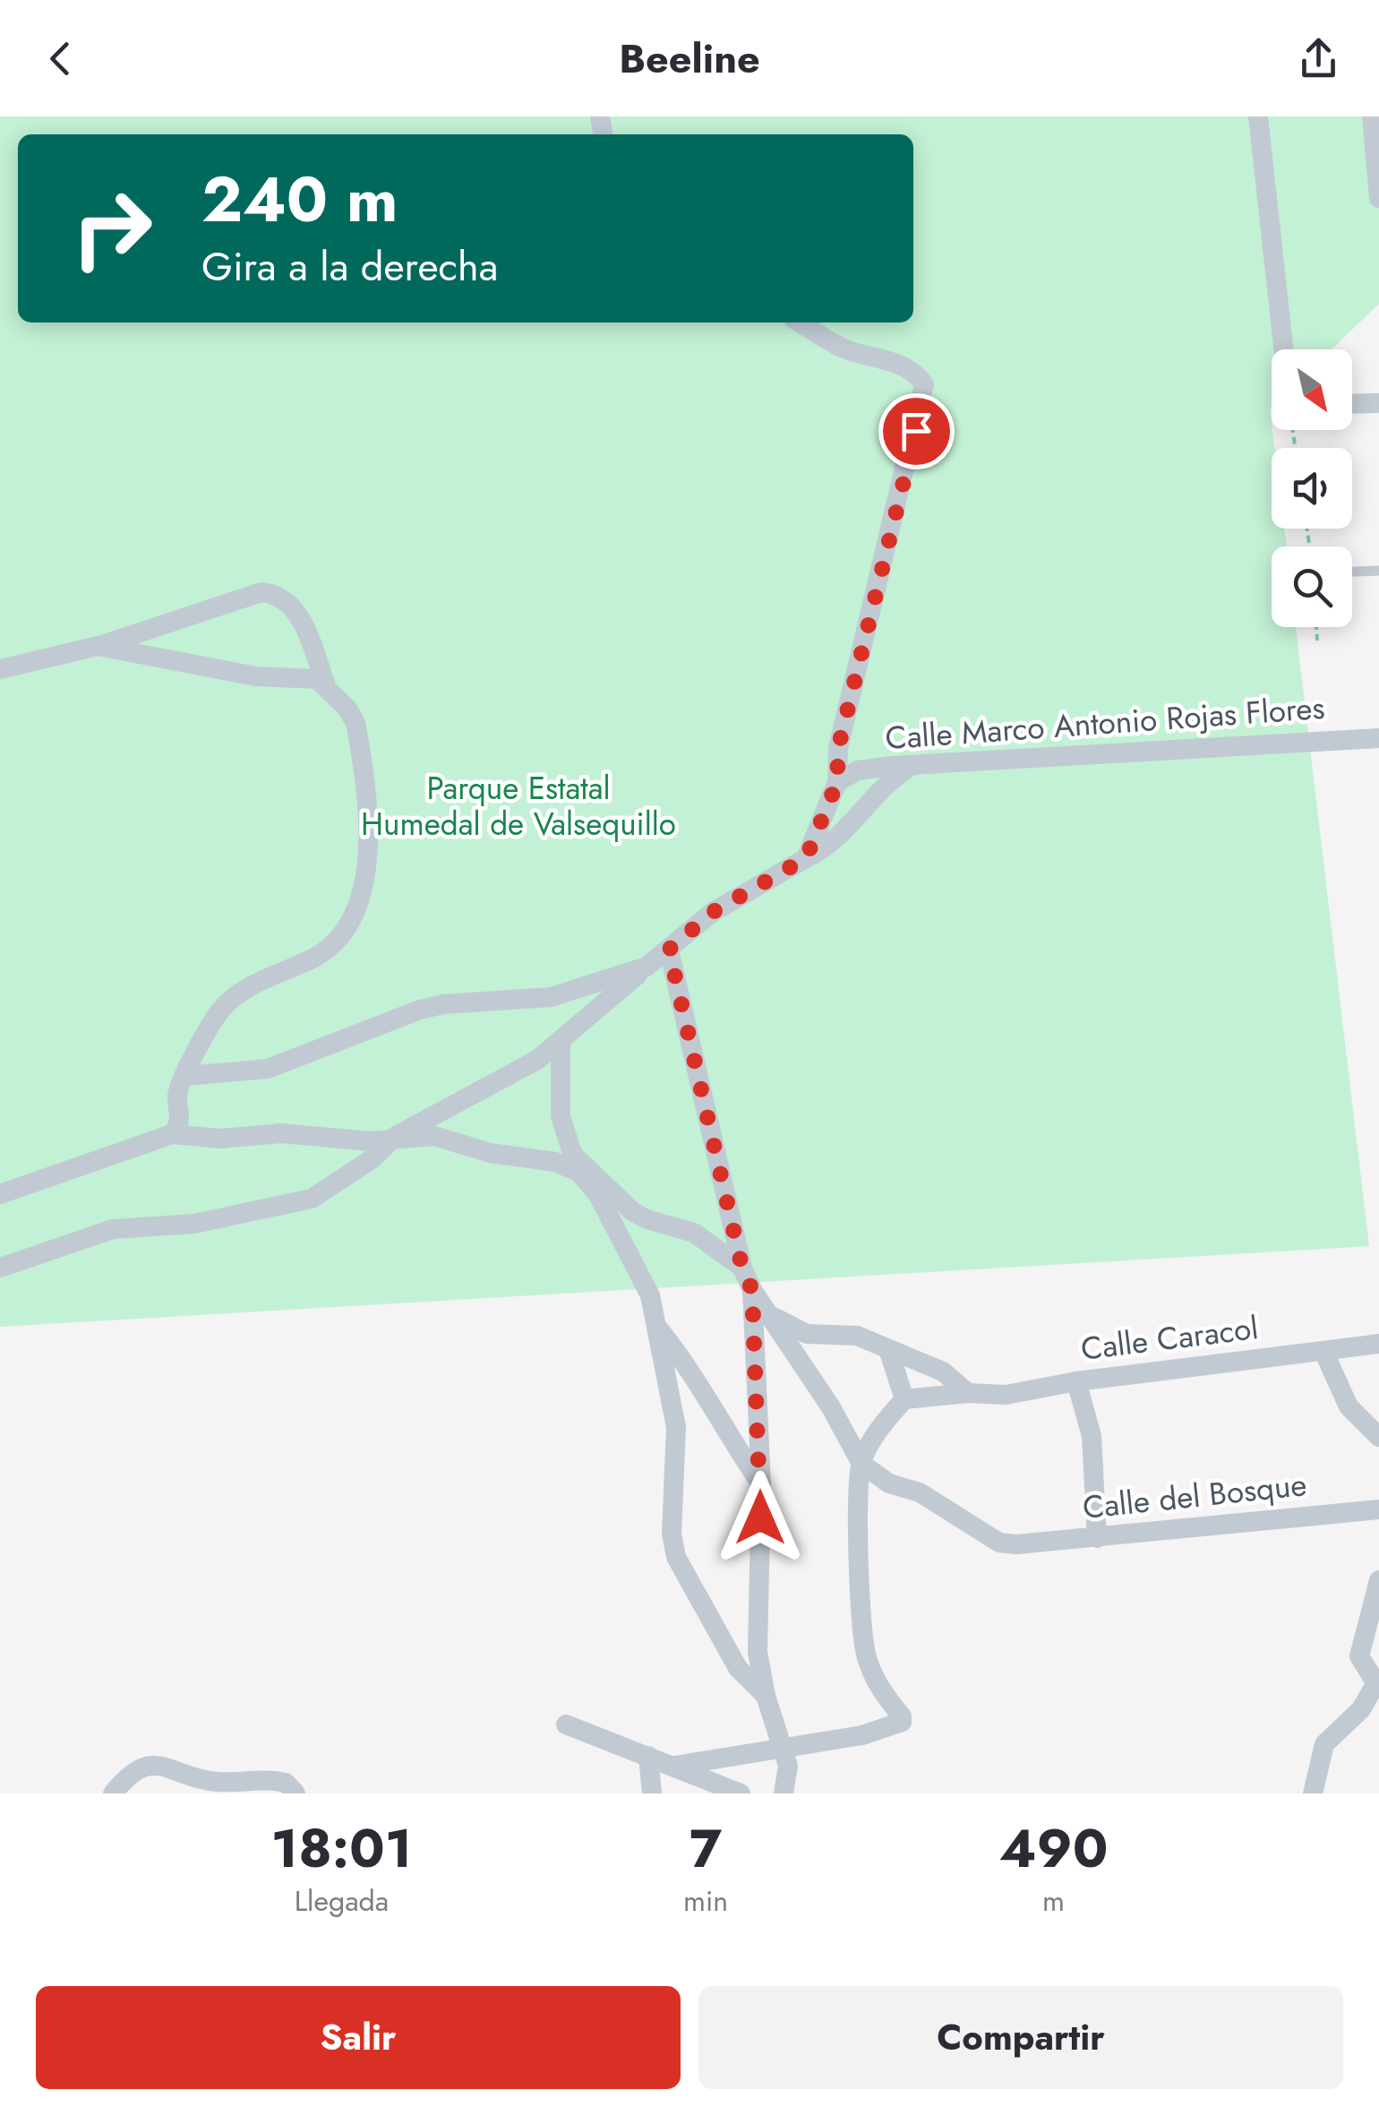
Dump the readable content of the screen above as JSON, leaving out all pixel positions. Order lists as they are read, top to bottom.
{
  "streets": {
    "street": ["Calle Marco Antonio Rojas Flores", "Calle Caracol", "Calle del Bosque"]
  },
  "parks": ["Parque Estatal Humedal de Valsequillo"],
  "north": "bottom right",
  "page": {
    "header": "Beeline",
    "turn": ["240 m", "Gira a la derecha"],
    "eta": [
      "18:01",
      "Llegada",
      "7",
      "min",
      "490",
      "m"
    ],
    "buttons": ["Salir", "Compartir"]
  }
}
